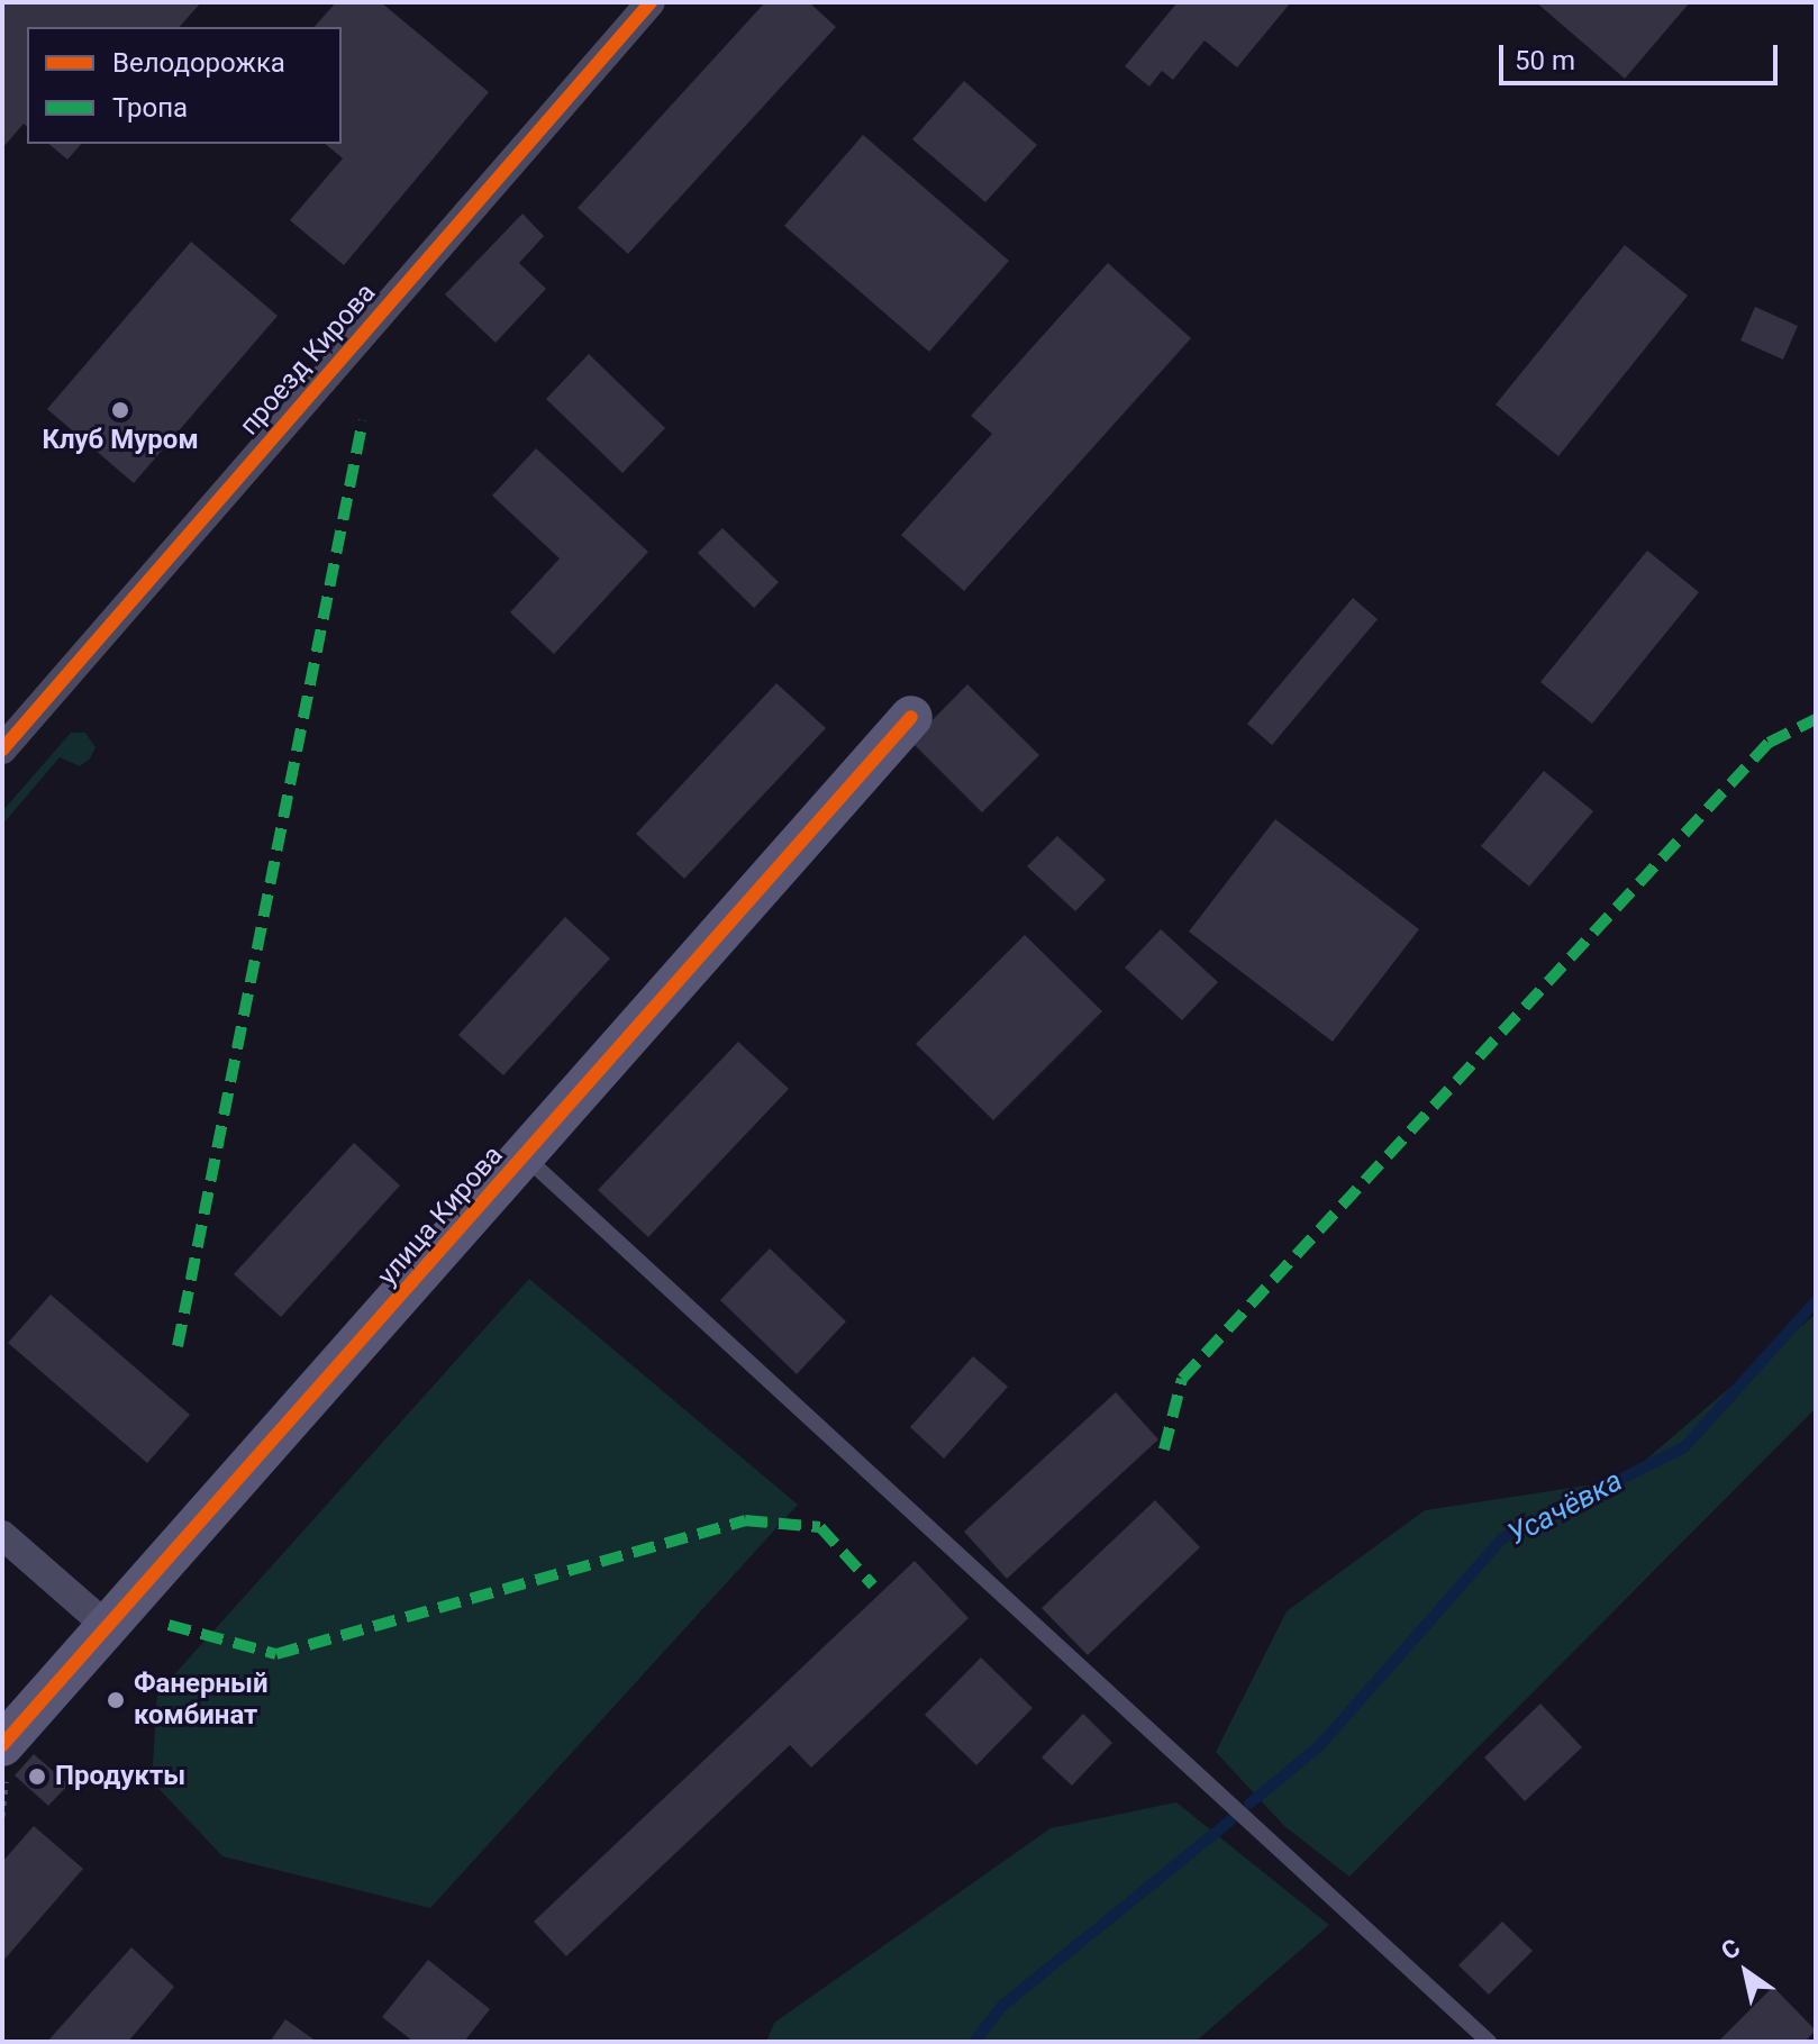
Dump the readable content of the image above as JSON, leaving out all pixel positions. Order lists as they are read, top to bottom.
{
  "streets": {
    "street": ["проезд Кирова", "улица Кирова"]
  },
  "water": ["Усачёвка"],
  "places": ["Клуб Муром", "Фанерный комбинат", "Продукты"],
  "legend": ["Велодорожка", "Тропа"],
  "scale_bar": "50 m",
  "north": "top left"
}
